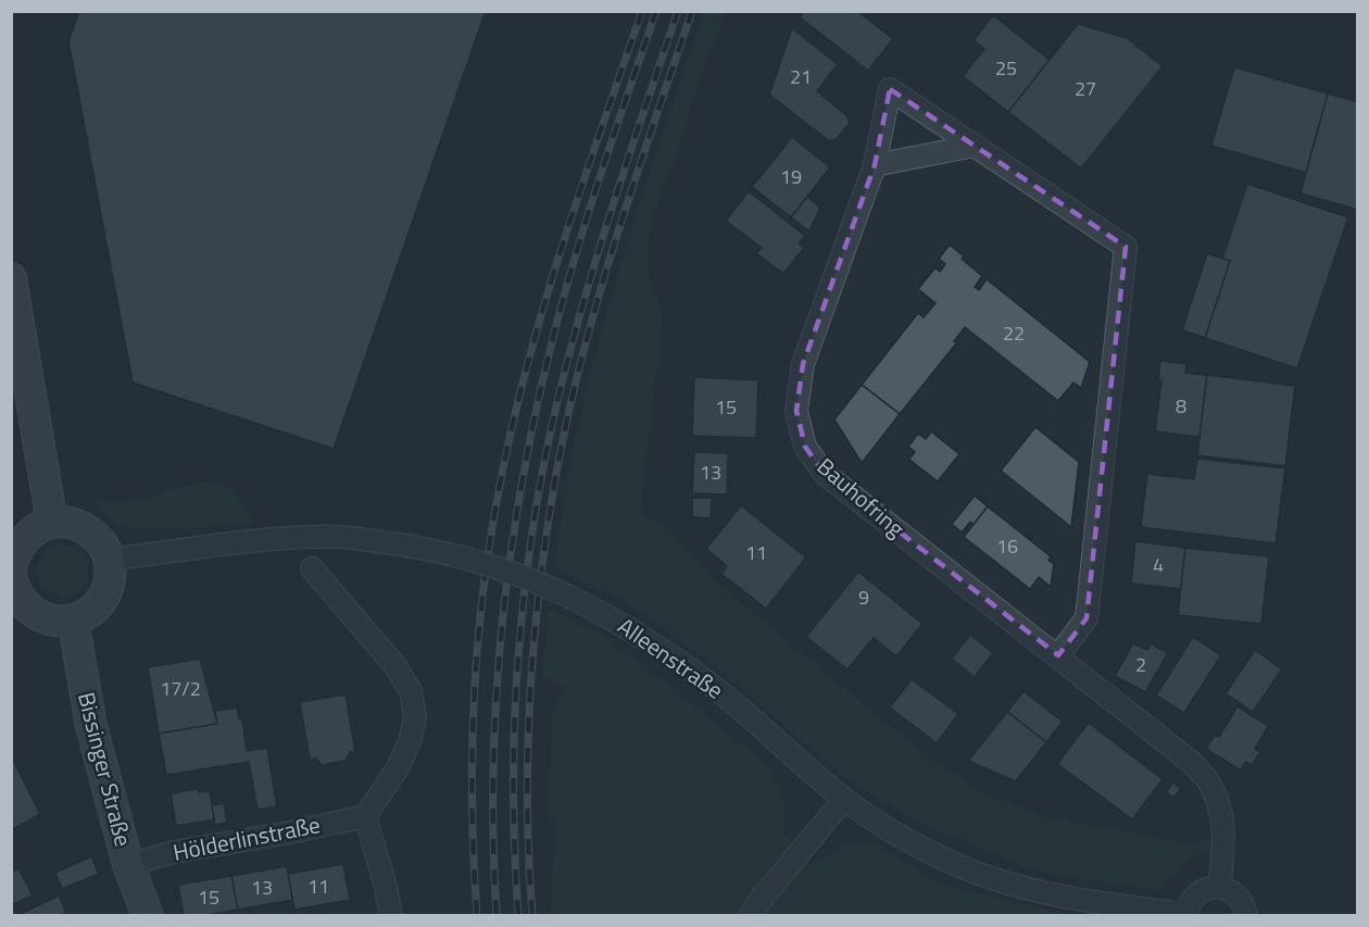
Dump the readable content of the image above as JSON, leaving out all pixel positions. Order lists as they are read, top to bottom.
{
  "streets": {
    "main road": ["Bissinger Straße"],
    "street": ["Bauhofring", "Alleenstraße", "Hölderlinstraße"]
  },
  "crossings": [
    ["Alleenstraße", "Bissinger Straße"],
    ["Bissinger Straße", "Hölderlinstraße"]
  ],
  "house_numbers": [
    "25",
    "21",
    "27",
    "19",
    "22",
    "8",
    "15",
    "13",
    "16",
    "11",
    "4",
    "9",
    "2",
    "17/2",
    "11",
    "13",
    "15"
  ]
}
